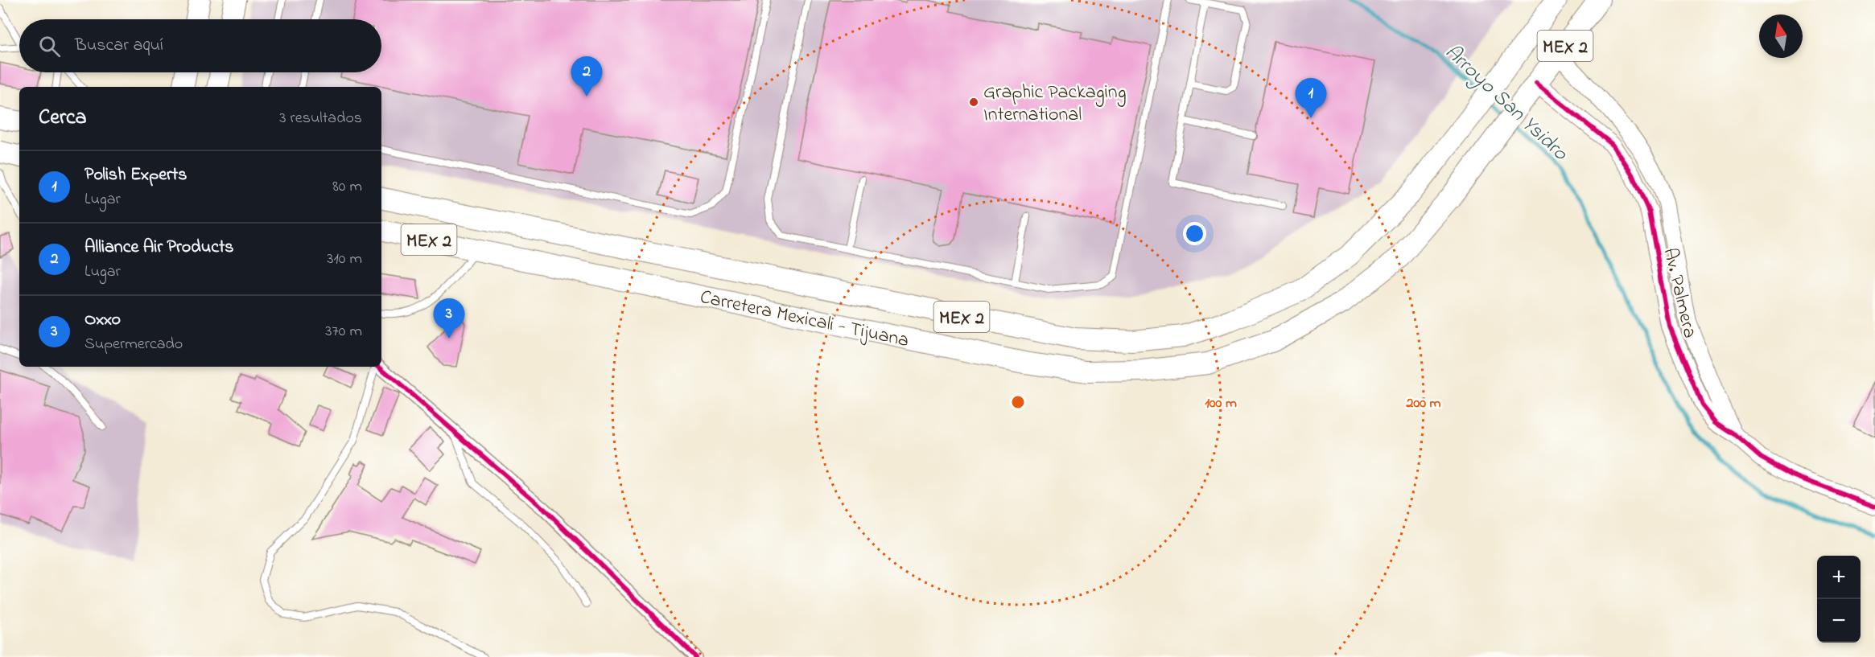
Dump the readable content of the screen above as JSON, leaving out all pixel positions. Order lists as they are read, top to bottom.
{
  "streets": {
    "main road": ["MEX 2", "Carretera Mexicali - Tijuana"],
    "street": ["Av. Palmera"]
  },
  "crossings": [
    ["Av. Palmera", "Carretera Mexicali - Tijuana"]
  ],
  "water": ["Arroyo San Ysidro"],
  "places": ["Graphic Packaging International"],
  "north": "top",
  "page": {
    "search": "Buscar aquí",
    "pins": ["2", "1", "3"],
    "heading": ["Cerca", "3 resultados"],
    "list": [
      {
        "mark": "1",
        "name": "Polish Experts",
        "note": "Lugar",
        "value": "80 m"
      },
      {
        "mark": "2",
        "name": "Alliance Air Products",
        "note": "Lugar",
        "value": "310 m"
      },
      {
        "mark": "3",
        "name": "Oxxo",
        "note": "Supermercado",
        "value": "370 m"
      }
    ],
    "map_buttons": ["+", "−"]
  },
  "rings": ["100 m", "200 m"]
}
